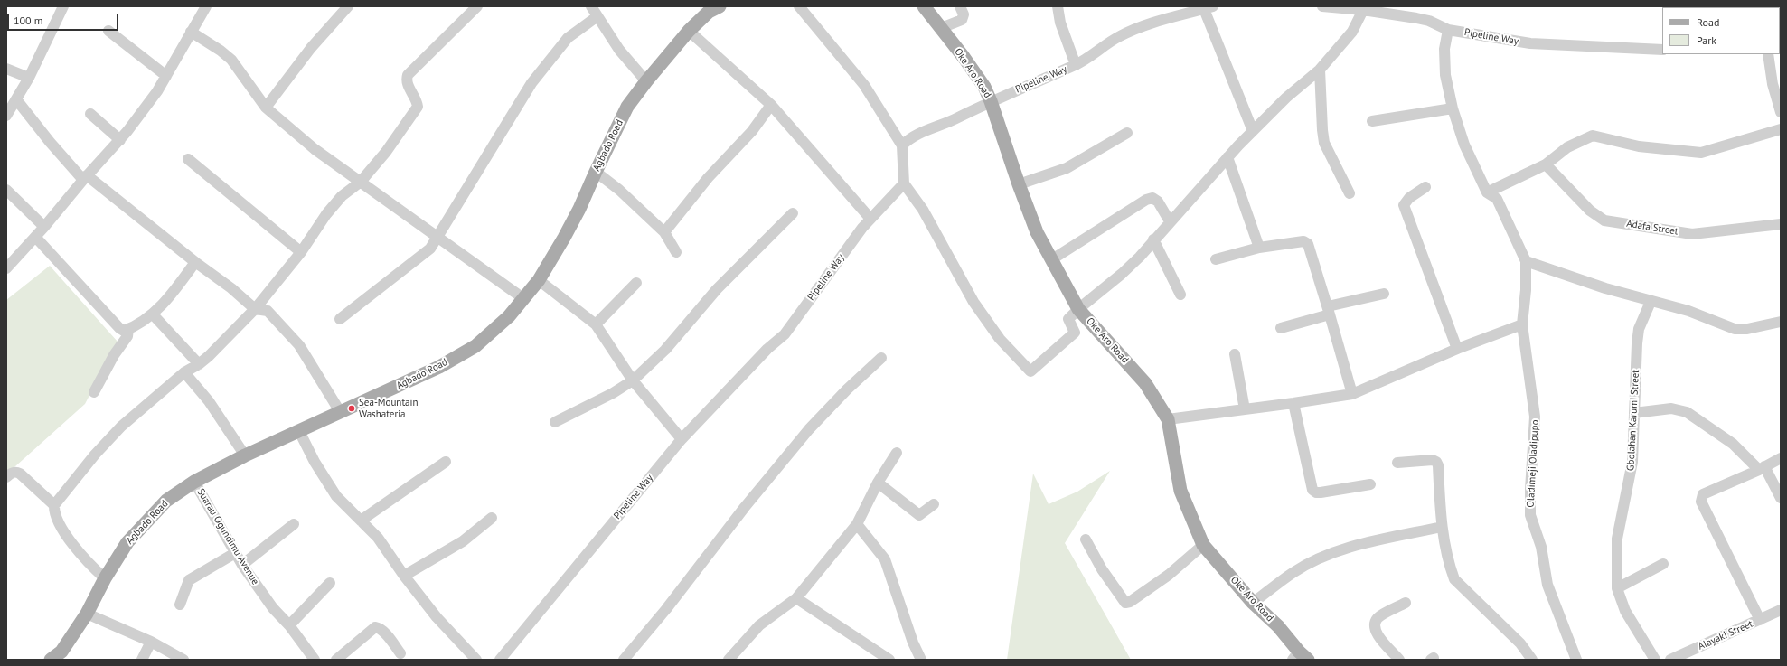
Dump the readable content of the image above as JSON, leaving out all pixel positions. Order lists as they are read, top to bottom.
{
  "streets": {
    "main road": ["Oke Aro Road", "Agbado Road"],
    "street": [
      "Pipeline Way",
      "Adafa Street",
      "Gbolahan Karumi Street",
      "Oladimeji Oladipupo",
      "Suarau Ogundimu Avenue",
      "Alayaki Street"
    ]
  },
  "crossings": [
    ["Pipeline Way", "Oke Aro Road"],
    ["Agbado Road", "Suarau Ogundimu Avenue"]
  ],
  "places": ["Sea-Mountain Washateria"],
  "legend": ["Road", "Park"],
  "scale_bar": "100 m"
}
